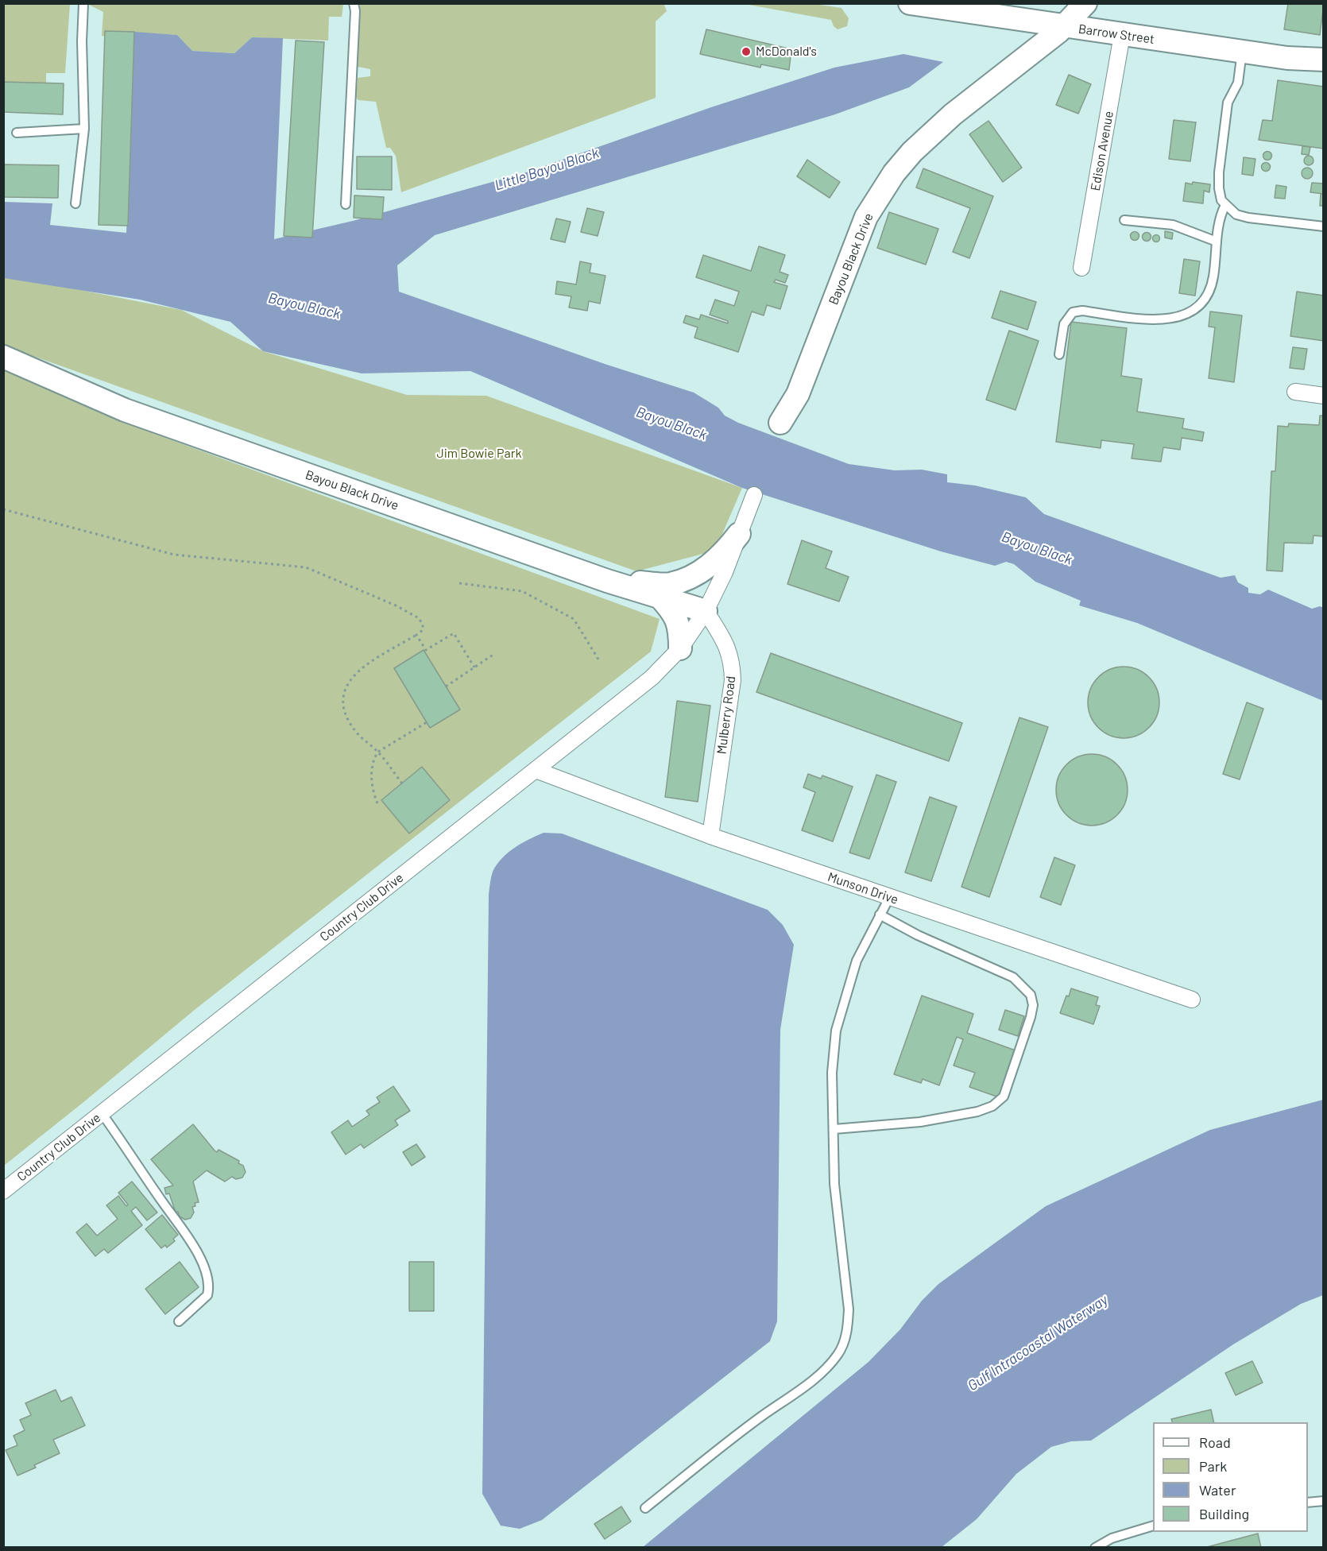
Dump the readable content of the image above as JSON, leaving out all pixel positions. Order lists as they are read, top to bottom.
{
  "streets": {
    "street": [
      "Barrow Street",
      "Edison Avenue",
      "Bayou Black Drive",
      "Mulberry Road",
      "Munson Drive",
      "Country Club Drive"
    ]
  },
  "crossings": [
    ["Barrow Street", "Edison Avenue"],
    ["Barrow Street", "Bayou Black Drive"],
    ["Bayou Black Drive", "Mulberry Road"],
    ["Bayou Black Drive", "Country Club Drive"],
    ["Mulberry Road", "Munson Drive"],
    ["Mulberry Road", "Country Club Drive"],
    ["Munson Drive", "Country Club Drive"]
  ],
  "water": ["Little Bayou Black", "Bayou Black", "Gulf Intracoastal Waterway"],
  "parks": ["Jim Bowie Park"],
  "places": ["McDonald's"],
  "legend": [
    "Road",
    "Park",
    "Water",
    "Building"
  ]
}
